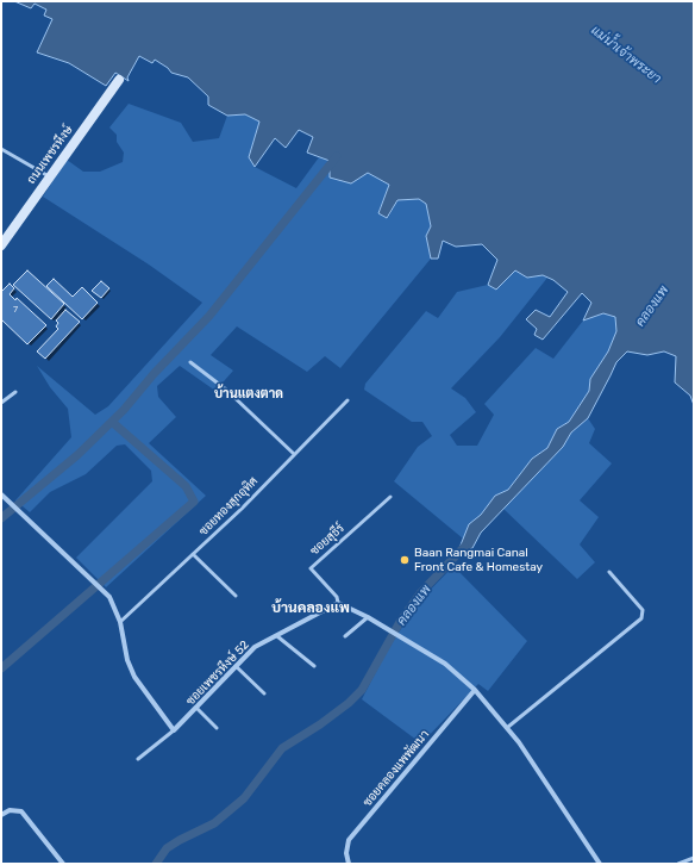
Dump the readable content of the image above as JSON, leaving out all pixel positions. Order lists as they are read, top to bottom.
{
  "streets": {
    "main road": ["ถนนเพชรหึงษ์"],
    "street": ["ซอยเพชรหึงษ์ 52", "ซอยคลองแพพัฒนา"],
    "lane": ["ซอยทองสุกอุทิศ", "ซอยสุธีร์"]
  },
  "crossings": [
    ["ซอยสุธีร์", "ซอยเพชรหึงษ์ 52"]
  ],
  "districts": ["บ้านแตงตาด", "บ้านคลองแพ"],
  "water": ["แม่น้ำเจ้าพระยา", "คลองแพ"],
  "places": ["Baan Rangmai Canal Front Cafe & Homestay"],
  "house_numbers": ["7"]
}
